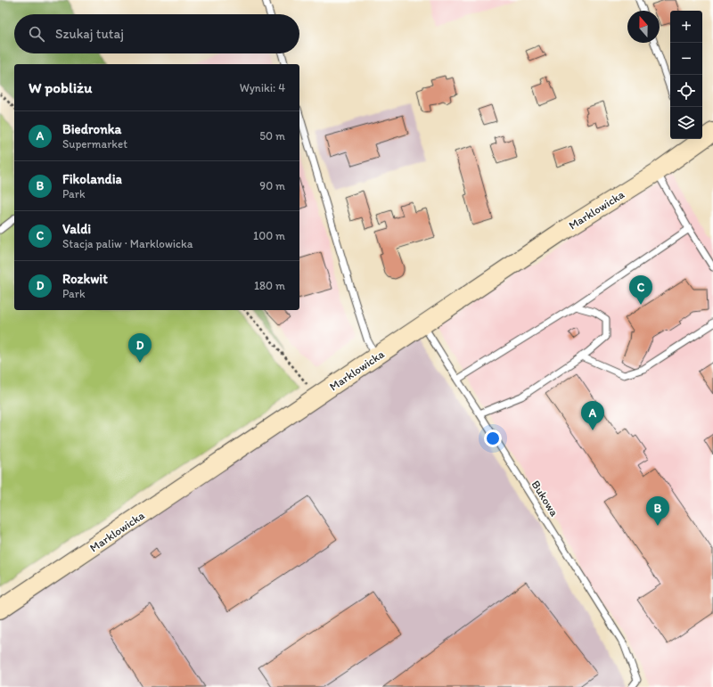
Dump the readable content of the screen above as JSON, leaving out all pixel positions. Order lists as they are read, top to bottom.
{
  "streets": {
    "main road": ["Marklowicka"],
    "lane": ["Bukowa"]
  },
  "crossings": [
    ["Marklowicka", "Bukowa"]
  ],
  "north": "top",
  "page": {
    "map_buttons": ["+", "−"],
    "search": "Szukaj tutaj",
    "heading": ["W pobliżu", "Wyniki: 4"],
    "list": [
      {
        "mark": "A",
        "name": "Biedronka",
        "note": "Supermarket",
        "value": "50 m"
      },
      {
        "mark": "B",
        "name": "Fikolandia",
        "note": "Park",
        "value": "90 m"
      },
      {
        "mark": "C",
        "name": "Valdi",
        "note": "Stacja paliw · Marklowicka",
        "value": "100 m"
      },
      {
        "mark": "D",
        "name": "Rozkwit",
        "note": "Park",
        "value": "180 m"
      }
    ],
    "pins": [
      "C",
      "D",
      "A",
      "B"
    ]
  }
}
